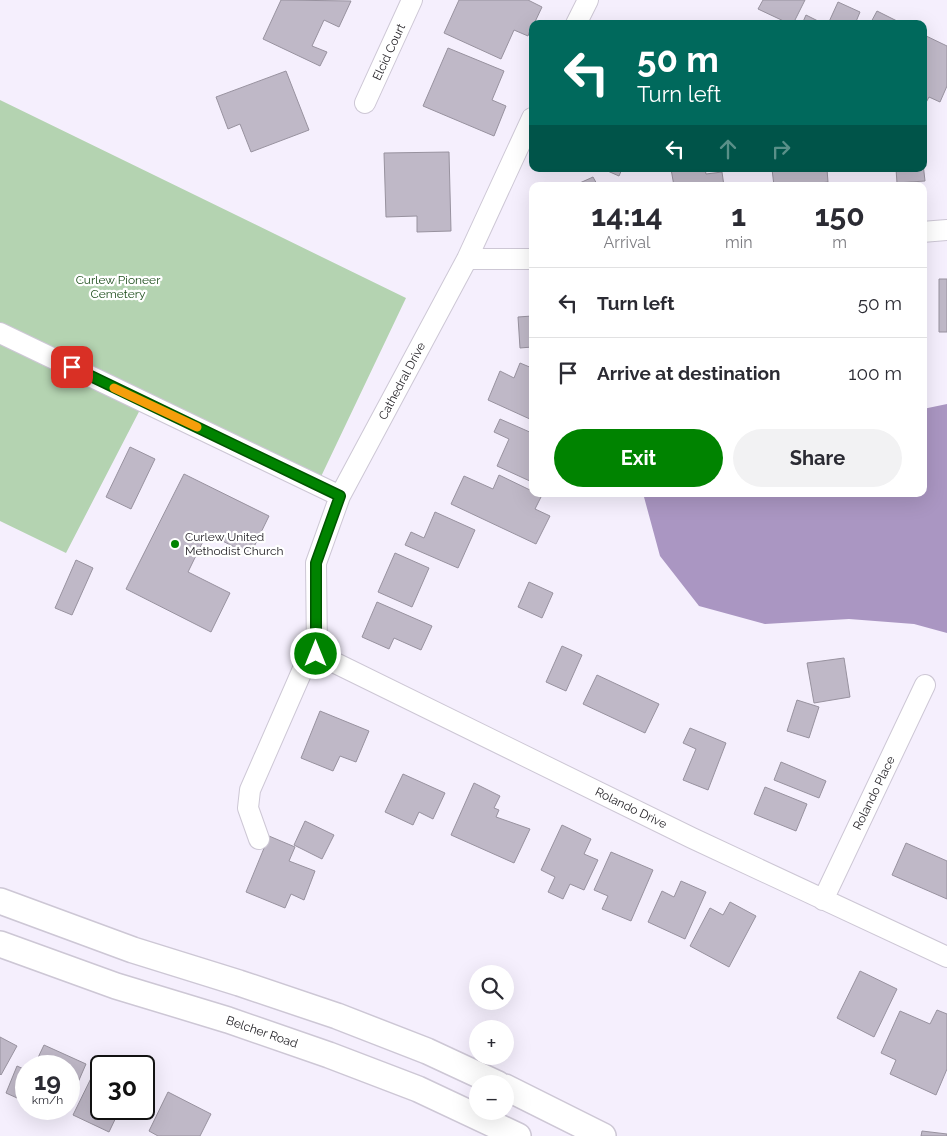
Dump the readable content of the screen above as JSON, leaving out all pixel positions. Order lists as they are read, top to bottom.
{
  "streets": {
    "main road": ["Belcher Road"],
    "street": [
      "Elcid Court",
      "Cathedral Drive",
      "Rolando Place",
      "Rolando Drive"
    ]
  },
  "crossings": [
    ["Cathedral Drive", "Rolando Drive"],
    ["Rolando Place", "Rolando Drive"]
  ],
  "parks": ["Curlew Pioneer Cemetery"],
  "places": ["Curlew United Methodist Church"],
  "page": {
    "turn": ["50 m", "Turn left"],
    "eta": [
      "14:14",
      "Arrival",
      "1",
      "min",
      "150",
      "m"
    ],
    "list": [
      {
        "name": "Turn left",
        "value": "50 m"
      },
      {
        "name": "Arrive at destination",
        "value": "100 m"
      }
    ],
    "buttons": ["Exit", "Share"],
    "map_buttons": ["+", "−"],
    "speed": "19 km/h",
    "limit": "30"
  }
}
